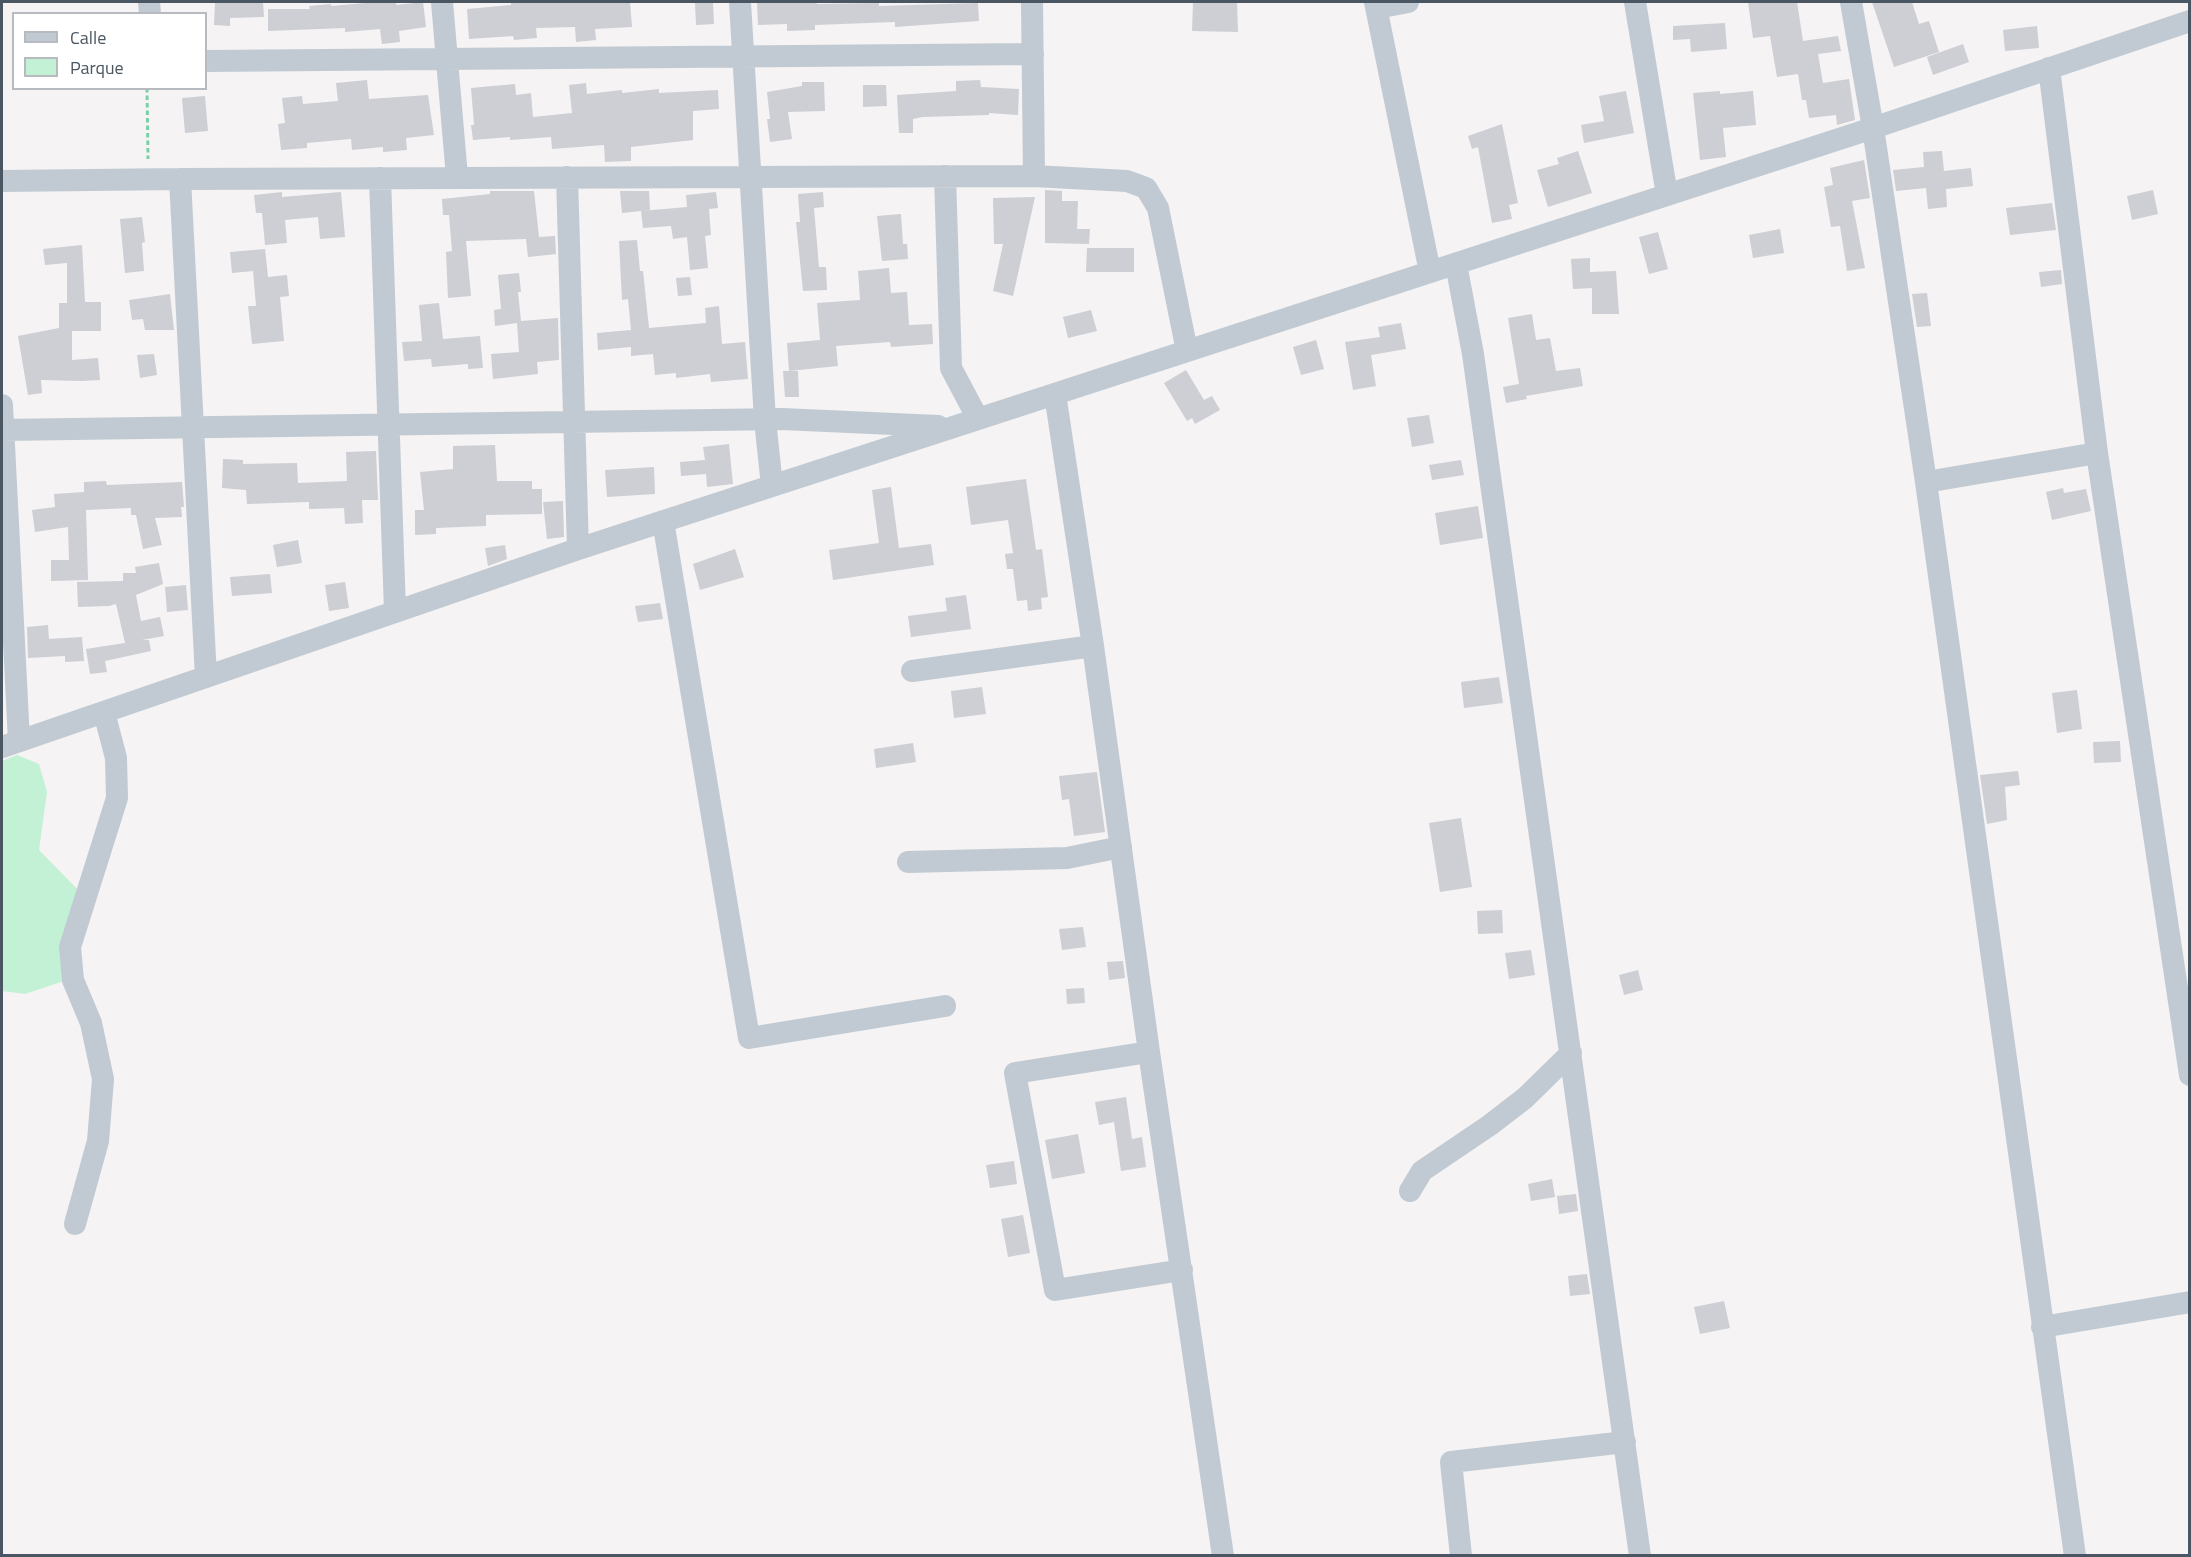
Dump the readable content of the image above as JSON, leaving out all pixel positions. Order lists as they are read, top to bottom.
{
  "legend": ["Calle", "Parque"]
}
